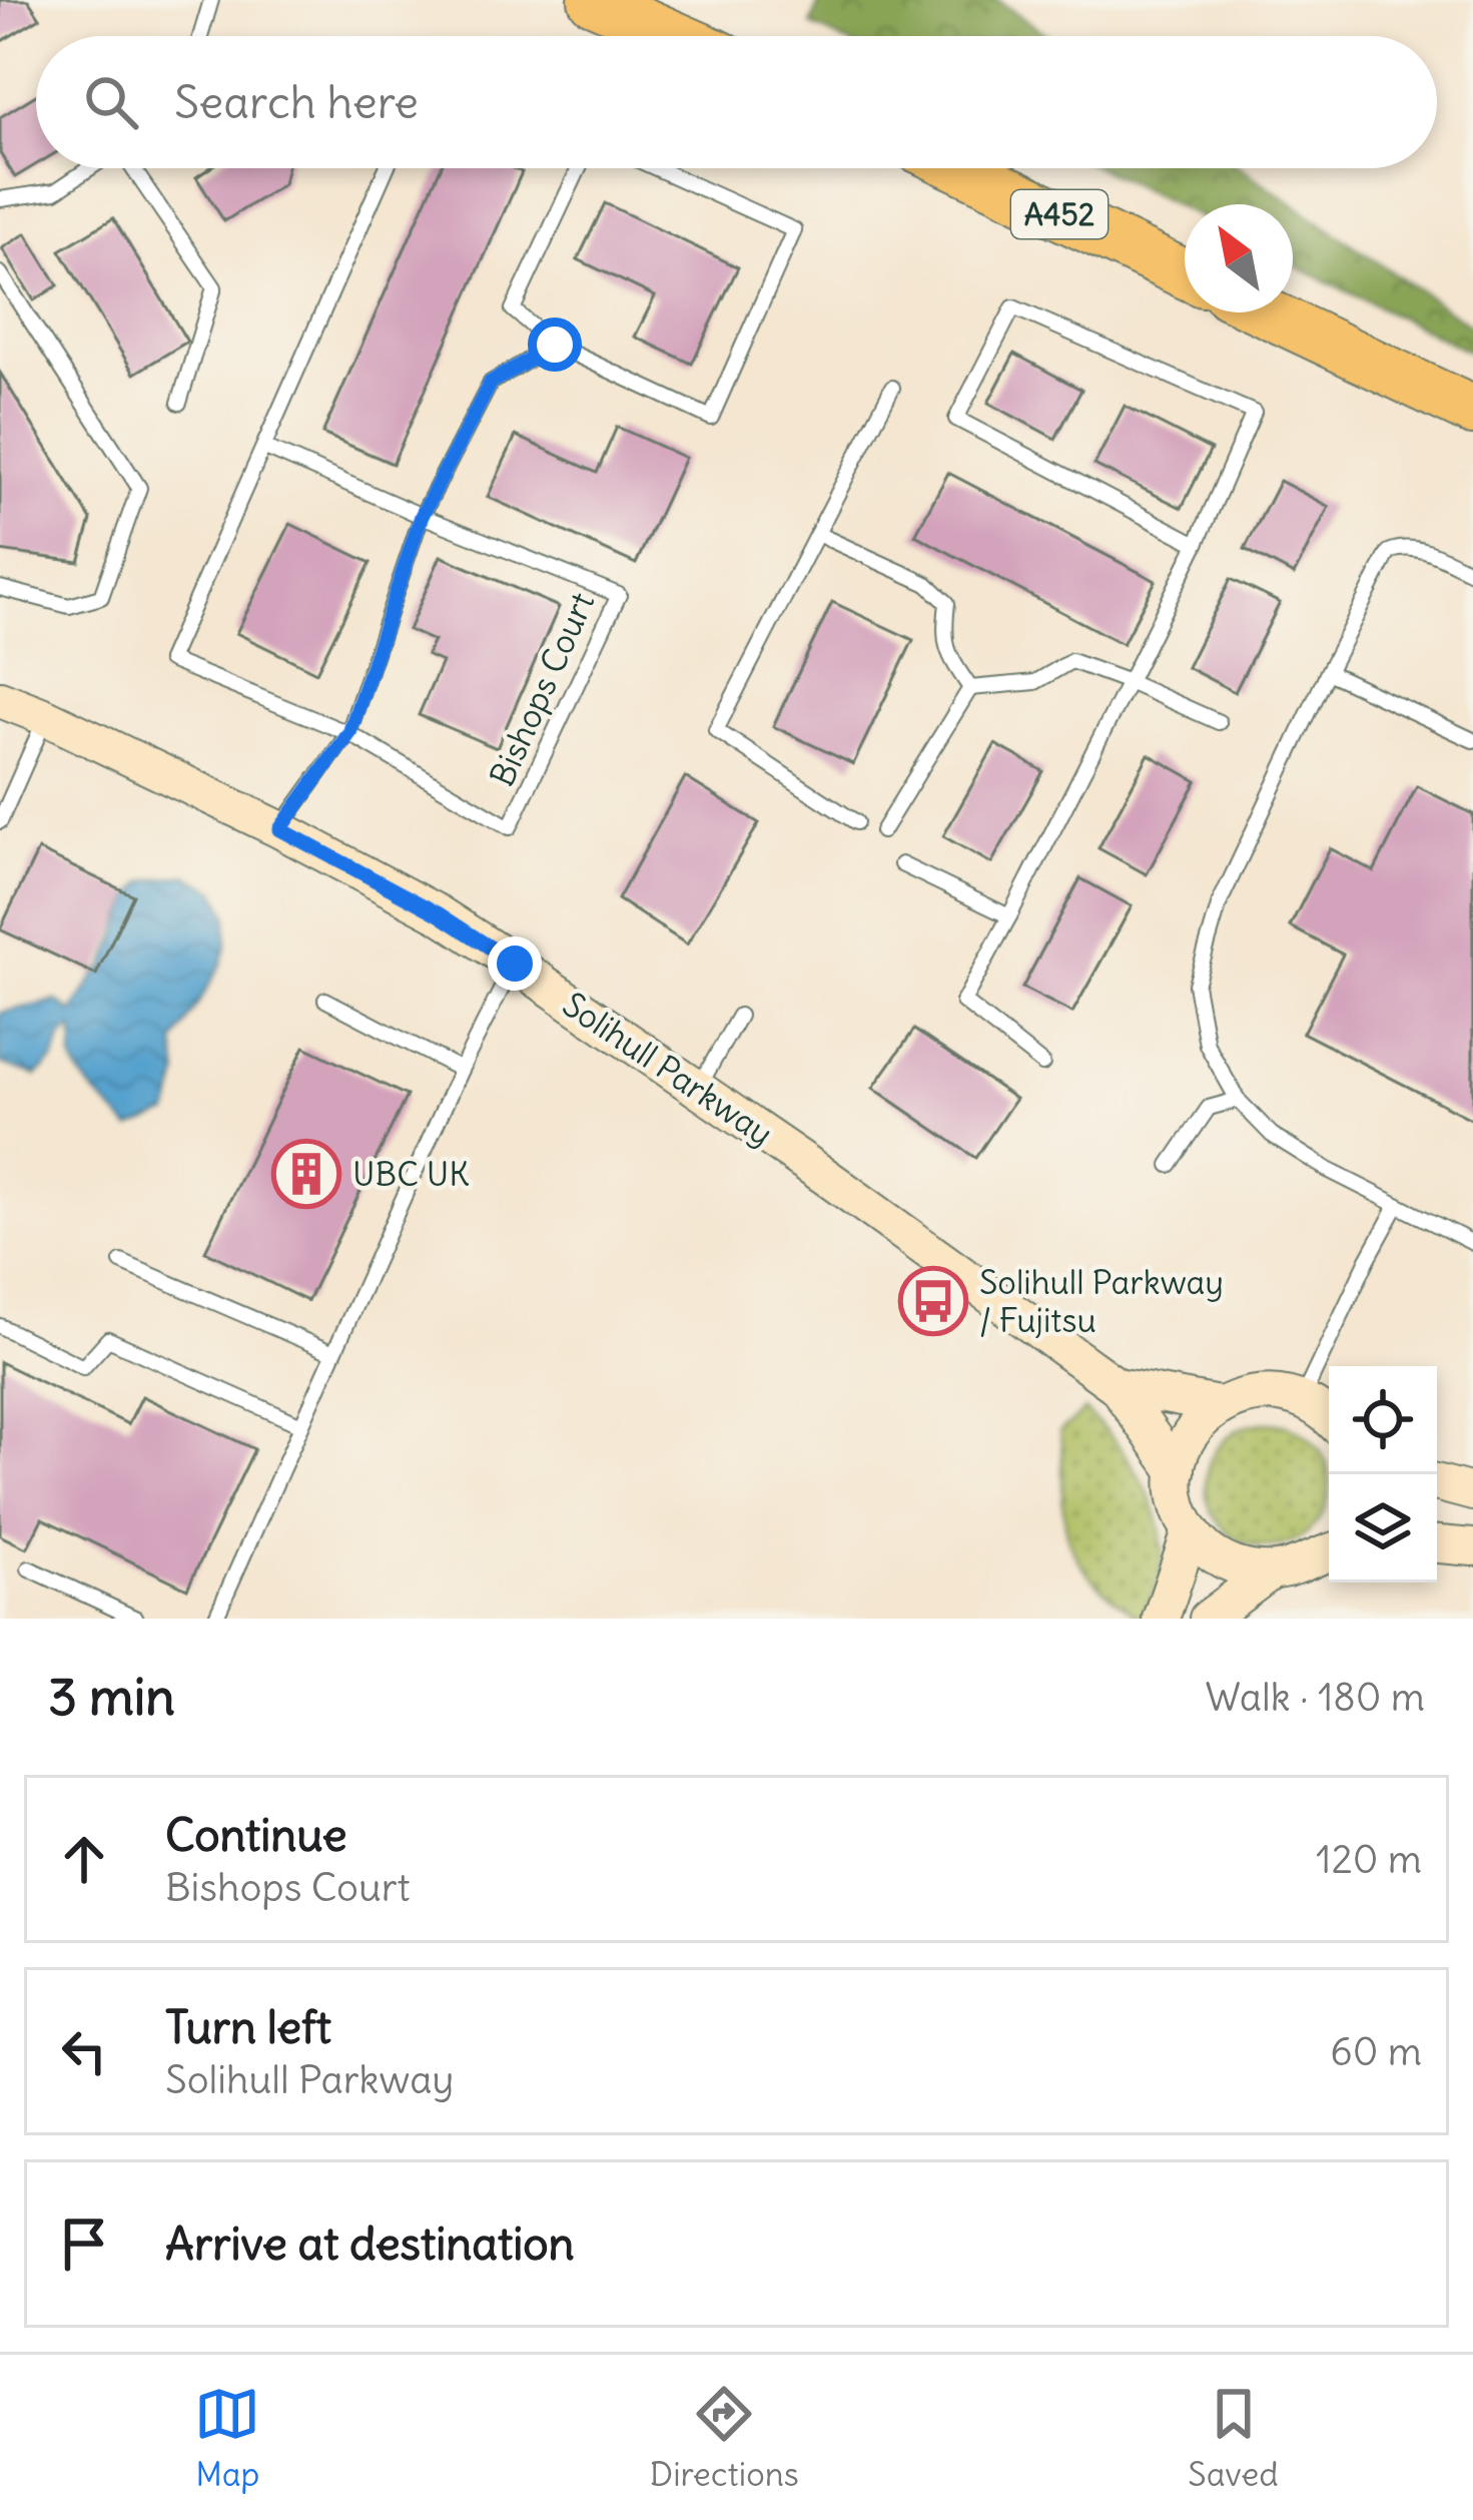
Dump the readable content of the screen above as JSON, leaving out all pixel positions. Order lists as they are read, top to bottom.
{
  "streets": {
    "highway": ["A452"],
    "street": ["Solihull Parkway"],
    "lane": ["Bishops Court"]
  },
  "places": {
    "building": ["UBC UK"],
    "bus stop": ["Solihull Parkway / Fujitsu"]
  },
  "north": "top left",
  "page": {
    "search": "Search here",
    "heading": ["3 min", "Walk · 180 m"],
    "list": [
      ["Continue", "Bishops Court", "120 m"],
      ["Turn left", "Solihull Parkway", "60 m"],
      "Arrive at destination"
    ],
    "nav": ["Map", "Directions", "Saved"]
  }
}
